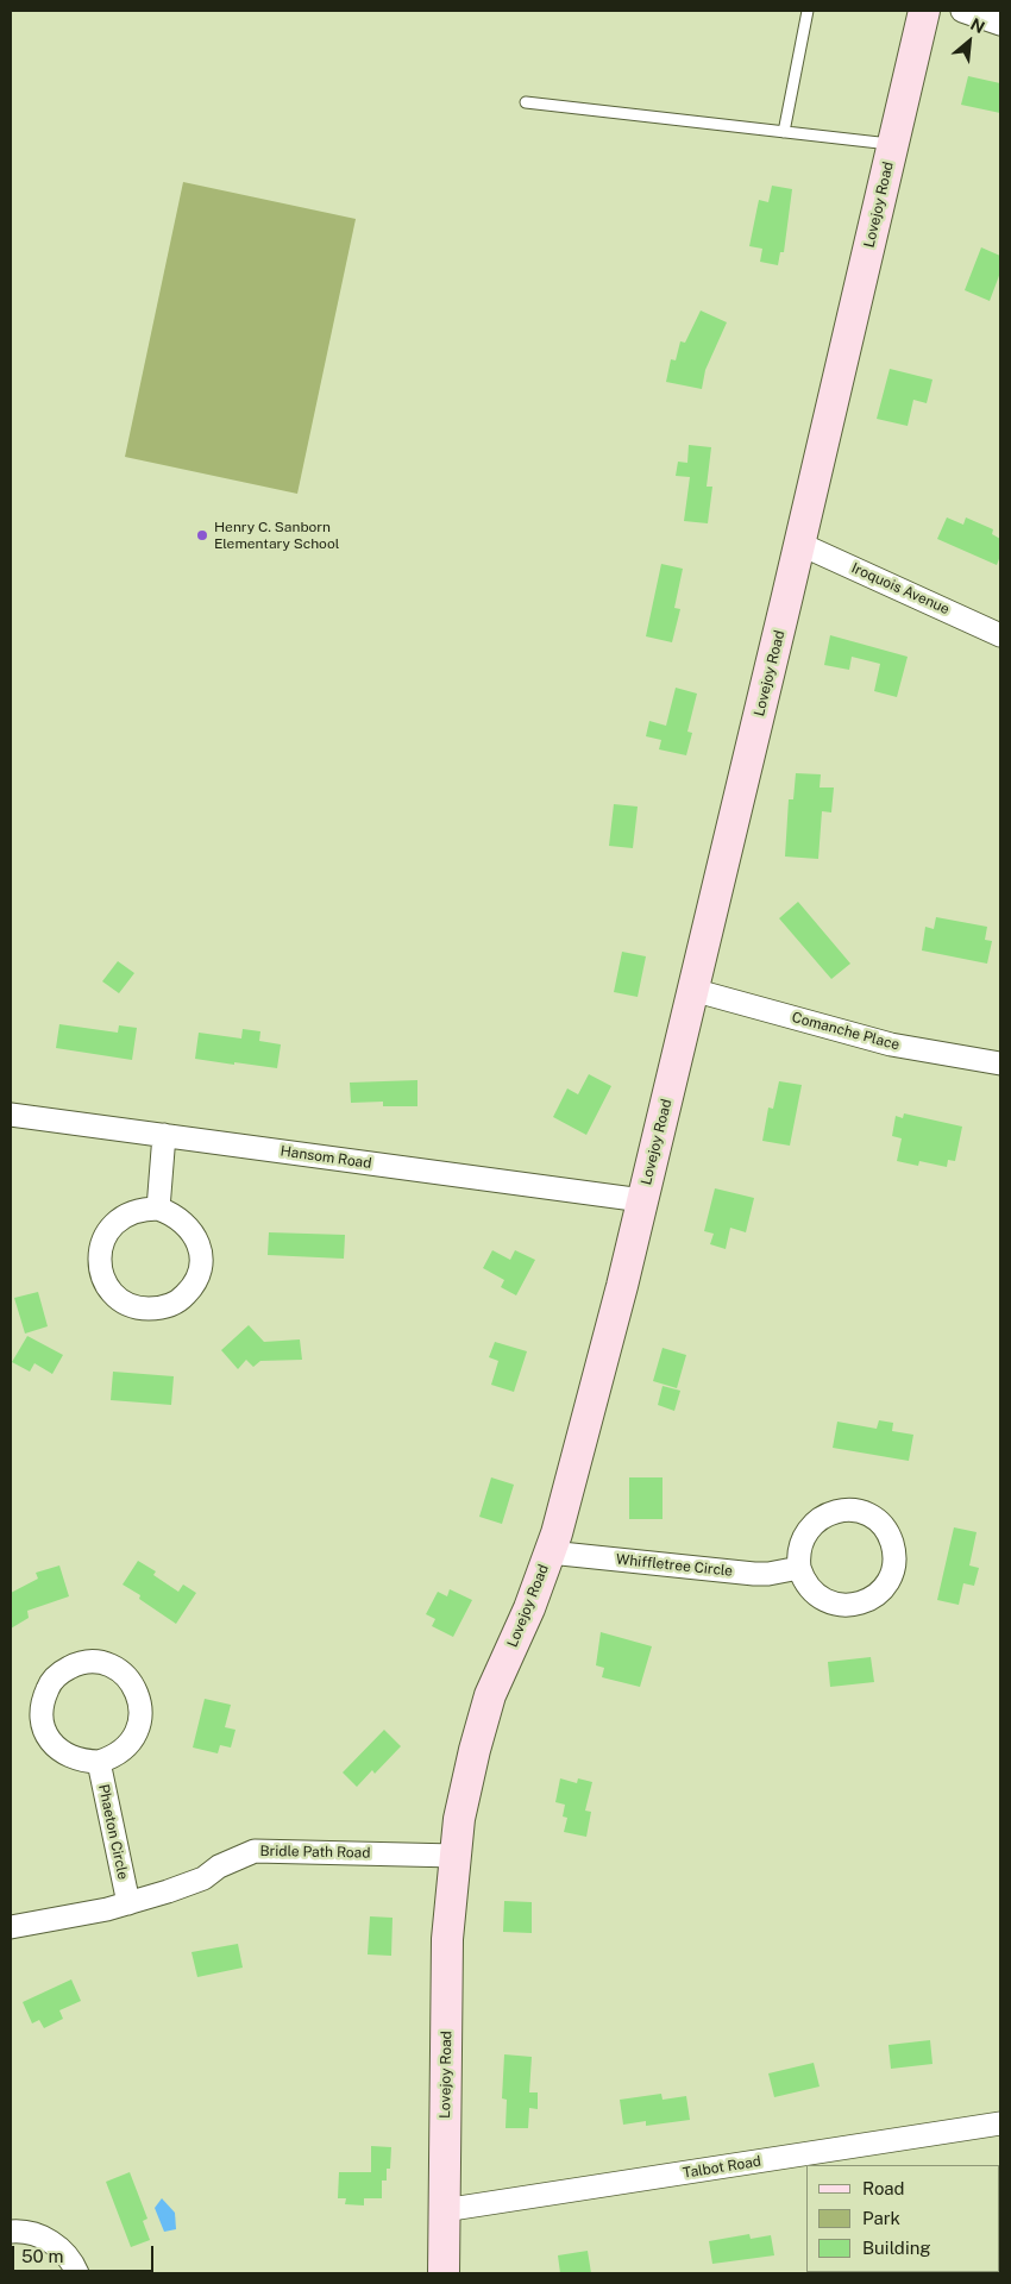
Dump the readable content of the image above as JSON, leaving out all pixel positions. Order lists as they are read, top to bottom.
{
  "streets": {
    "main road": ["Lovejoy Road"],
    "street": [
      "Iroquois Avenue",
      "Comanche Place",
      "Hansom Road",
      "Whiffletree Circle",
      "Phaeton Circle",
      "Bridle Path Road",
      "Talbot Road"
    ]
  },
  "crossings": [
    ["Lovejoy Road", "Iroquois Avenue"],
    ["Lovejoy Road", "Comanche Place"],
    ["Lovejoy Road", "Hansom Road"],
    ["Lovejoy Road", "Whiffletree Circle"],
    ["Lovejoy Road", "Bridle Path Road"],
    ["Lovejoy Road", "Talbot Road"],
    ["Phaeton Circle", "Bridle Path Road"]
  ],
  "places": ["Henry C. Sanborn Elementary School"],
  "legend": ["Road", "Park", "Building"],
  "scale_bar": "50 m",
  "north": "top right"
}
